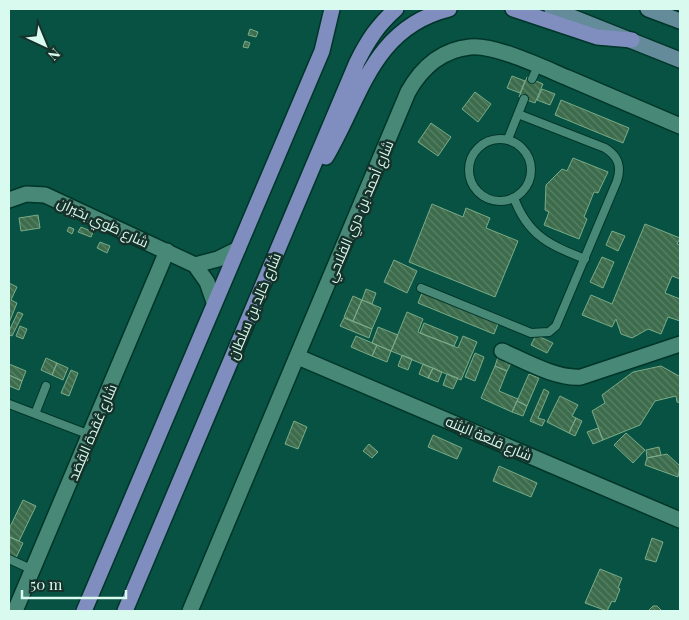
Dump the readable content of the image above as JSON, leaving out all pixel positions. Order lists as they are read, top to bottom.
{
  "streets": {
    "main road": ["شارع خالِد بن سلطان"],
    "street": [
      "شارع أحمد بن دري الفلاحي",
      "شارع طَوي بحَيران",
      "شارع عُقدة القِصَد",
      "شارع قلعة البثنه"
    ]
  },
  "crossings": [
    ["شارع أحمد بن دري الفلاحي", "شارع قلعة البثنه"],
    ["شارع طَوي بحَيران", "شارع عُقدة القِصَد"]
  ],
  "scale_bar": "50 m",
  "north": "bottom right"
}
